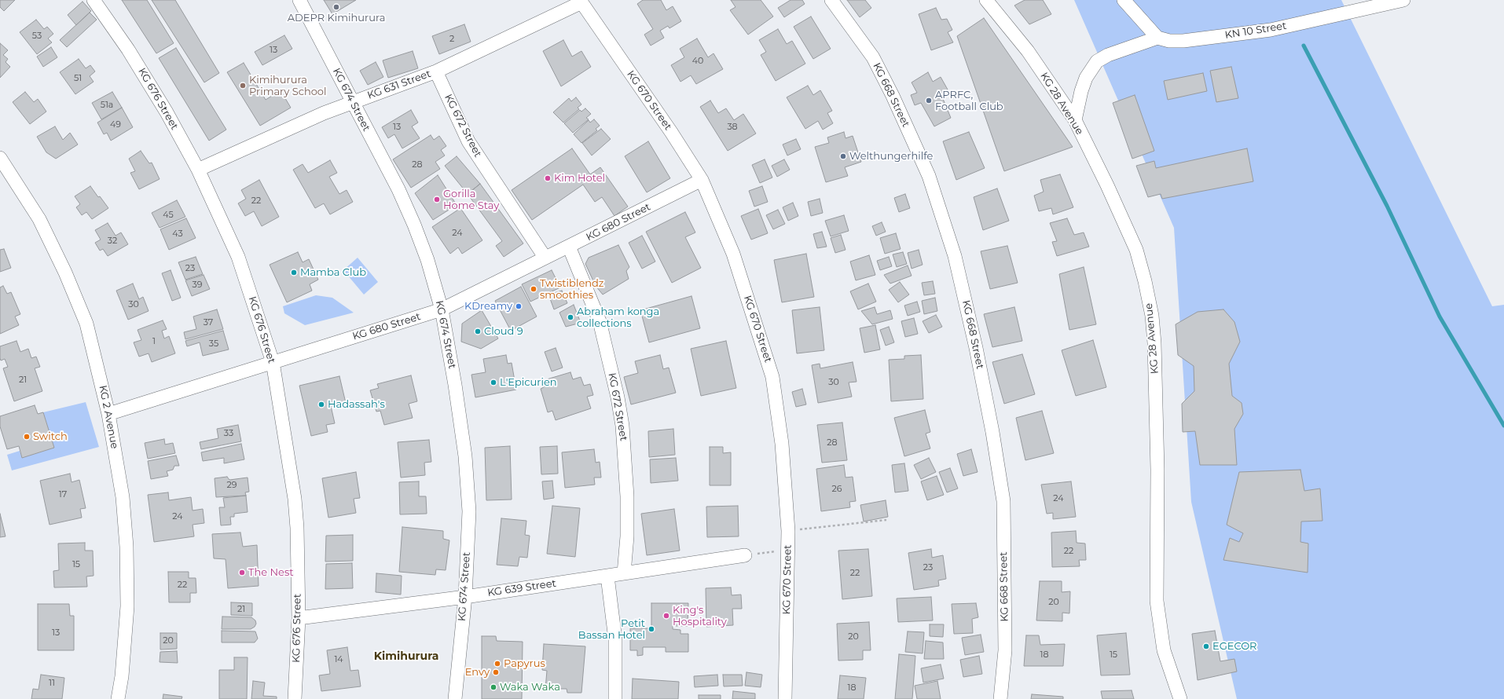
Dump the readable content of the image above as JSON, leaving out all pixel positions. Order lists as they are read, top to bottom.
{
  "streets": {
    "street": [
      "KN 10 Street",
      "KG 631 Street",
      "KG 668 Street",
      "KG 676 Street",
      "KG 674 Street",
      "KG 670 Street",
      "KG 28 Avenue",
      "KG 672 Street",
      "KG 680 Street",
      "KG 2 Avenue",
      "KG 639 Street"
    ]
  },
  "crossings": [
    ["KG 631 Street", "KG 676 Street"],
    ["KG 631 Street", "KG 674 Street"],
    ["KG 631 Street", "KG 670 Street"],
    ["KG 631 Street", "KG 672 Street"],
    ["KG 676 Street", "KG 680 Street"],
    ["KG 676 Street", "KG 639 Street"],
    ["KG 674 Street", "KG 680 Street"],
    ["KG 674 Street", "KG 639 Street"],
    ["KG 670 Street", "KG 680 Street"],
    ["KG 672 Street", "KG 680 Street"],
    ["KG 672 Street", "KG 639 Street"],
    ["KG 680 Street", "KG 2 Avenue"]
  ],
  "districts": ["Kimihurura"],
  "places": [
    "ADEPR Kimihurura",
    "Kimihurura Primary School",
    "APRFC, Football Club",
    "Welthungerhilfe",
    "Kim Hotel",
    "Gorilla Home Stay",
    "Mamba Club",
    "Twistiblendz smoothies",
    "KDreamy",
    "Abraham konga collections",
    "Cloud 9",
    "L'Epicurien",
    "Hadassah's",
    "Switch",
    "The Nest",
    "King's Hospitality",
    "Petit Bassan Hotel",
    "EGECOR",
    "Papyrus",
    "Envy",
    "Waka Waka"
  ],
  "house_numbers": [
    "53",
    "2",
    "13",
    "40",
    "51",
    "51a",
    "49",
    "13",
    "38",
    "28",
    "22",
    "45",
    "24",
    "43",
    "32",
    "23",
    "39",
    "30",
    "37",
    "1",
    "35",
    "21",
    "30",
    "33",
    "28",
    "29",
    "26",
    "17",
    "24",
    "24",
    "22",
    "15",
    "23",
    "22",
    "22",
    "20",
    "21",
    "13",
    "20",
    "20",
    "18",
    "15",
    "14",
    "11",
    "18"
  ]
}
